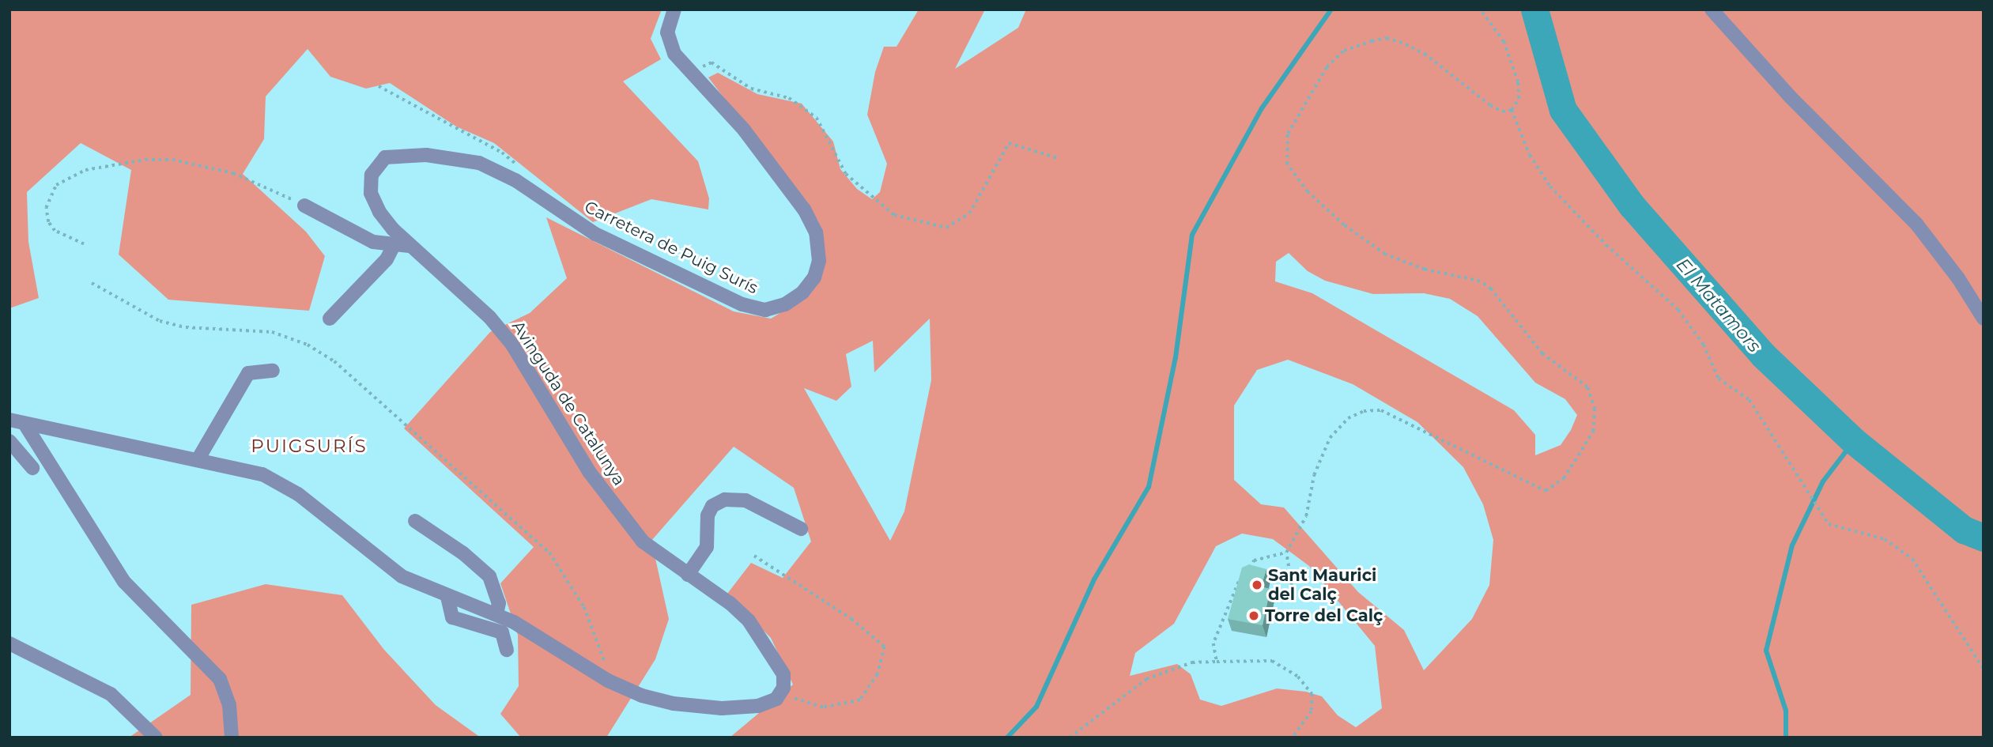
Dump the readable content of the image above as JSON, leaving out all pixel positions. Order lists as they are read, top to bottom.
{
  "streets": {
    "street": ["Carretera de Puig Surís", "Avinguda de Catalunya"]
  },
  "crossings": [
    ["Carretera de Puig Surís", "Avinguda de Catalunya"]
  ],
  "districts": ["PUIGSURÍS"],
  "water": ["El Matamors"],
  "places": ["Sant Maurici del Calç", "Torre del Calç"]
}
